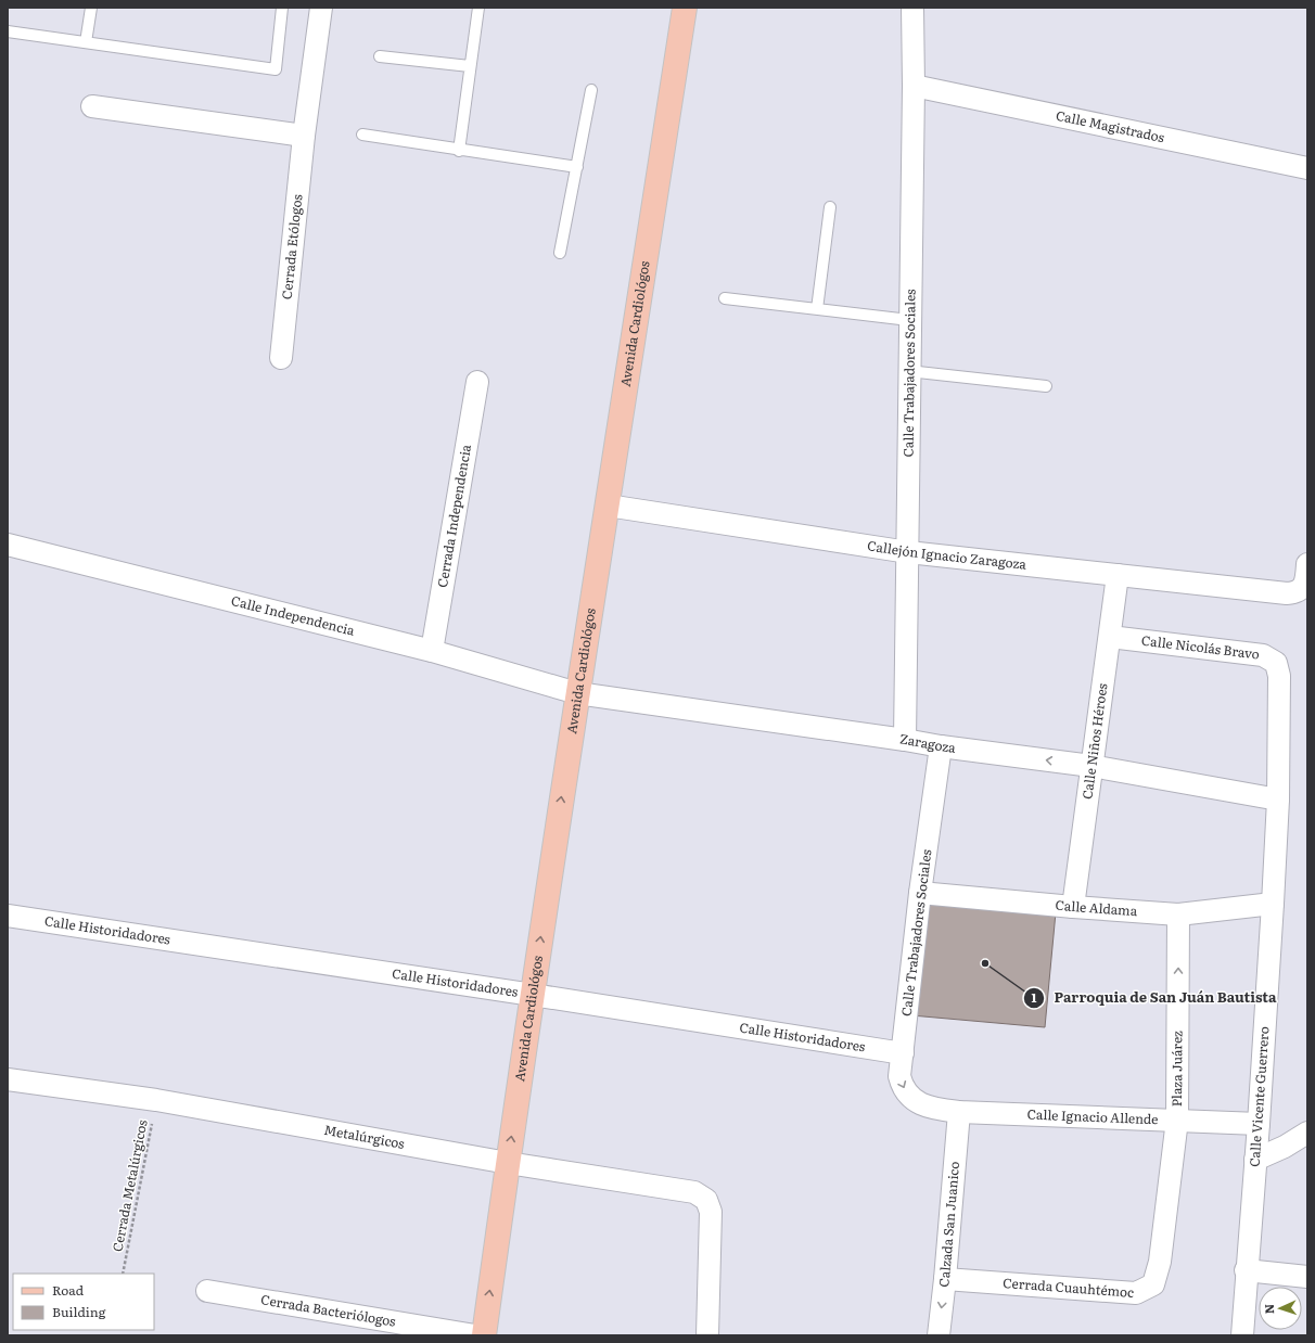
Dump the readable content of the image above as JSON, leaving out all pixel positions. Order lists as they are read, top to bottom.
{
  "streets": {
    "main road": ["Avenida Cardiológos"],
    "street": [
      "Calle Magistrados",
      "Cerrada Etólogos",
      "Calle Trabajadores Sociales",
      "Cerrada Independencia",
      "Callejón Ignacio Zaragoza",
      "Calle Independencia",
      "Calle Nicolás Bravo",
      "Calle Niños Héroes",
      "Zaragoza",
      "Calle Aldama",
      "Calle Historidadores",
      "Plaza Juárez",
      "Calle Vicente Guerrero",
      "Calle Ignacio Allende",
      "Metalúrgicos",
      "Calzada San Juanico",
      "Cerrada Cuauhtémoc",
      "Cerrada Bacteriólogos"
    ],
    "path": ["Cerrada Metalúrgicos"]
  },
  "crossings": [
    ["Calle Magistrados", "Calle Trabajadores Sociales"],
    ["Avenida Cardiológos", "Callejón Ignacio Zaragoza"],
    ["Avenida Cardiológos", "Calle Independencia"],
    ["Avenida Cardiológos", "Zaragoza"],
    ["Avenida Cardiológos", "Calle Historidadores"],
    ["Avenida Cardiológos", "Metalúrgicos"],
    ["Calle Trabajadores Sociales", "Callejón Ignacio Zaragoza"],
    ["Calle Trabajadores Sociales", "Zaragoza"],
    ["Calle Trabajadores Sociales", "Calle Aldama"],
    ["Calle Trabajadores Sociales", "Calle Historidadores"],
    ["Calle Trabajadores Sociales", "Calle Ignacio Allende"],
    ["Cerrada Independencia", "Calle Independencia"],
    ["Callejón Ignacio Zaragoza", "Calle Niños Héroes"],
    ["Calle Independencia", "Zaragoza"],
    ["Calle Nicolás Bravo", "Calle Niños Héroes"],
    ["Calle Nicolás Bravo", "Calle Vicente Guerrero"],
    ["Calle Niños Héroes", "Zaragoza"],
    ["Calle Niños Héroes", "Calle Aldama"],
    ["Zaragoza", "Calle Vicente Guerrero"],
    ["Calle Aldama", "Plaza Juárez"],
    ["Calle Aldama", "Calle Vicente Guerrero"],
    ["Plaza Juárez", "Calle Ignacio Allende"],
    ["Plaza Juárez", "Cerrada Cuauhtémoc"],
    ["Calle Vicente Guerrero", "Calle Ignacio Allende"],
    ["Calle Ignacio Allende", "Calzada San Juanico"],
    ["Calle Ignacio Allende", "Cerrada Cuauhtémoc"],
    ["Metalúrgicos", "Cerrada Metalúrgicos"],
    ["Calzada San Juanico", "Cerrada Cuauhtémoc"]
  ],
  "one_way": ["Avenida Cardiológos", "Plaza Juárez"],
  "places": ["Parroquia de San Juán Bautista"],
  "legend": ["Road", "Building"],
  "north": "left"
}
